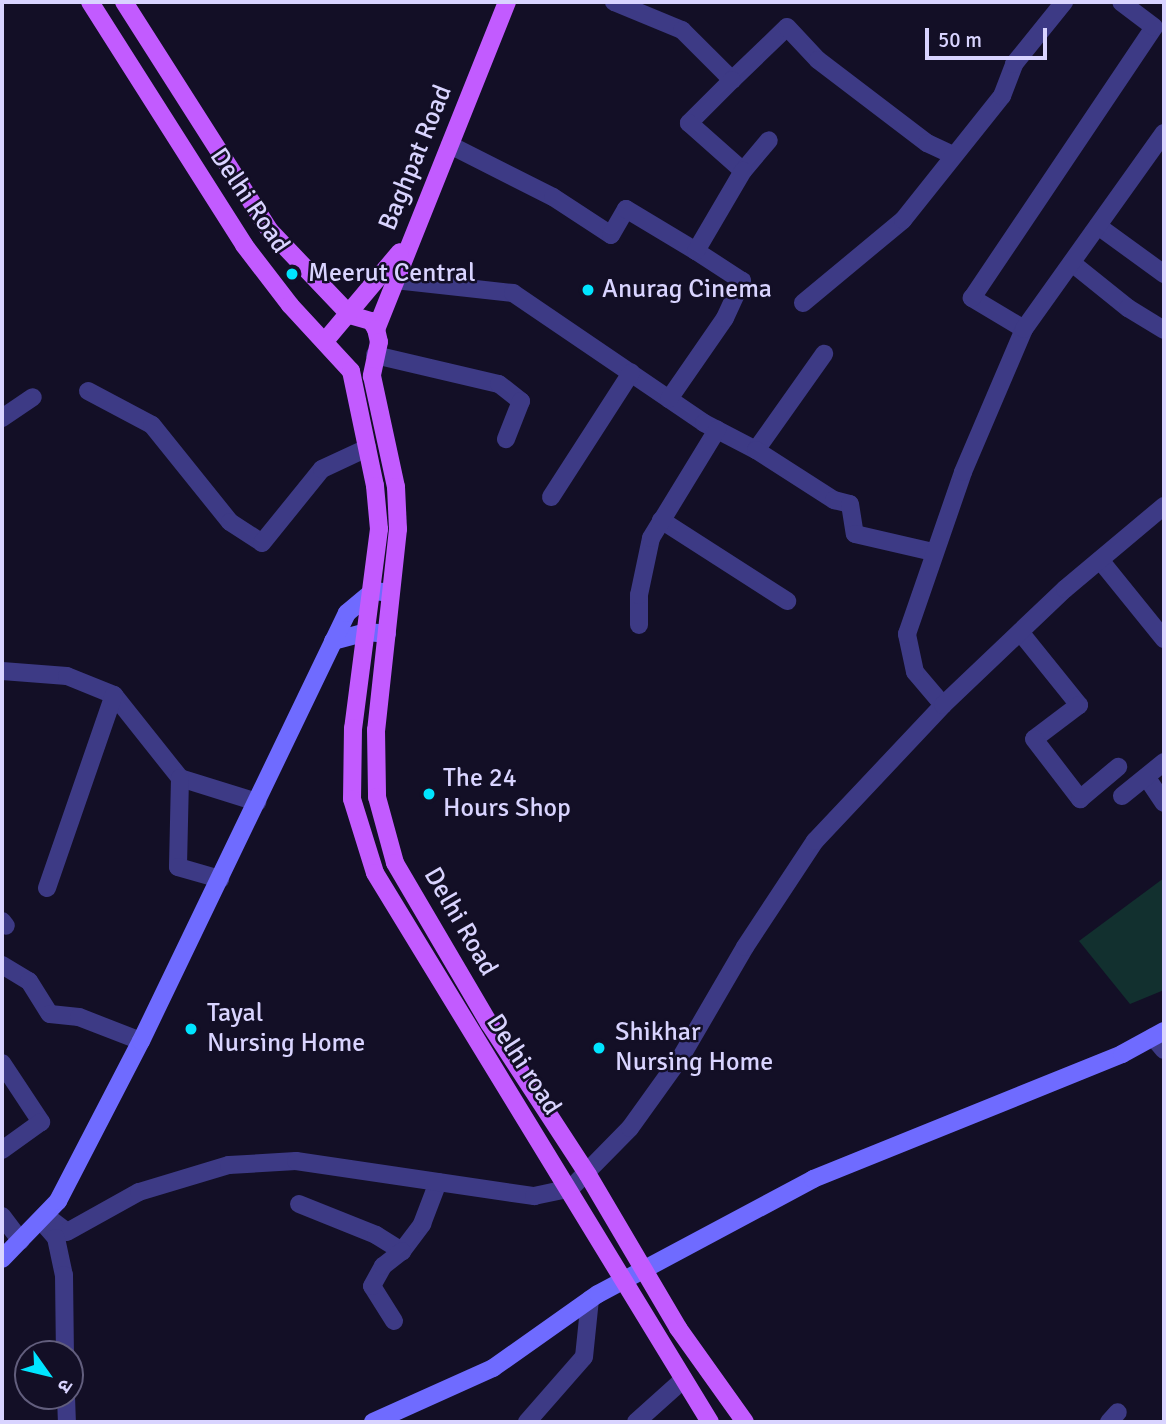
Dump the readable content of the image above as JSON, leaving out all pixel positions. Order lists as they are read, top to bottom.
{
  "streets": {
    "main road": ["Baghpat Road", "Delhi Road", "Delhi road"]
  },
  "crossings": [
    ["Baghpat Road", "Delhi Road"],
    ["Delhi Road", "Delhi road"]
  ],
  "places": [
    "Meerut Central",
    "Anurag Cinema",
    "The 24 Hours Shop",
    "Tayal Nursing Home",
    "Shikhar Nursing Home"
  ],
  "scale_bar": "50 m",
  "north": "bottom right"
}
